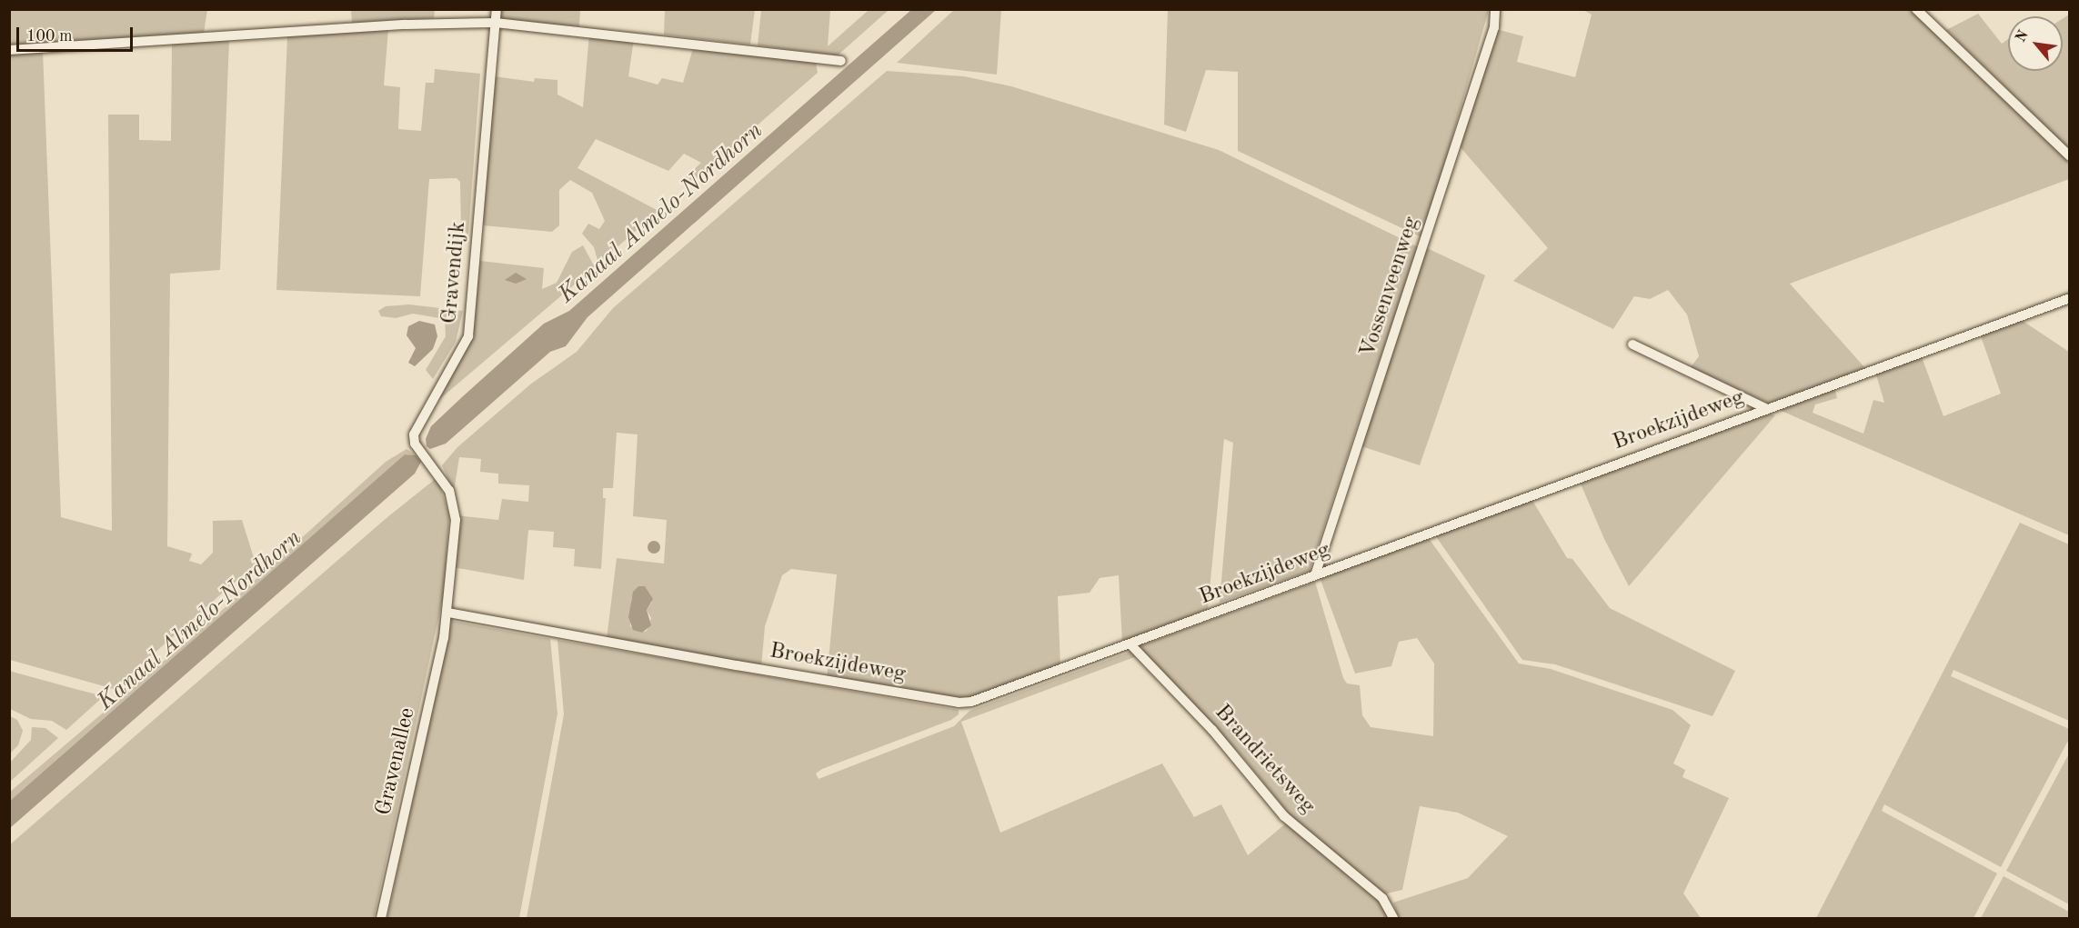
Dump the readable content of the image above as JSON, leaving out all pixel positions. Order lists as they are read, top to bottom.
{
  "streets": {
    "street": [
      "Gravendijk",
      "Vossenveenweg",
      "Broekzijdeweg",
      "Brandrietsweg",
      "Gravenallee"
    ]
  },
  "crossings": [
    ["Gravendijk", "Broekzijdeweg"],
    ["Gravendijk", "Gravenallee"],
    ["Vossenveenweg", "Broekzijdeweg"],
    ["Broekzijdeweg", "Brandrietsweg"],
    ["Broekzijdeweg", "Gravenallee"]
  ],
  "water": ["Kanaal Almelo-Nordhorn"],
  "scale_bar": "100 m",
  "north": "top left"
}
